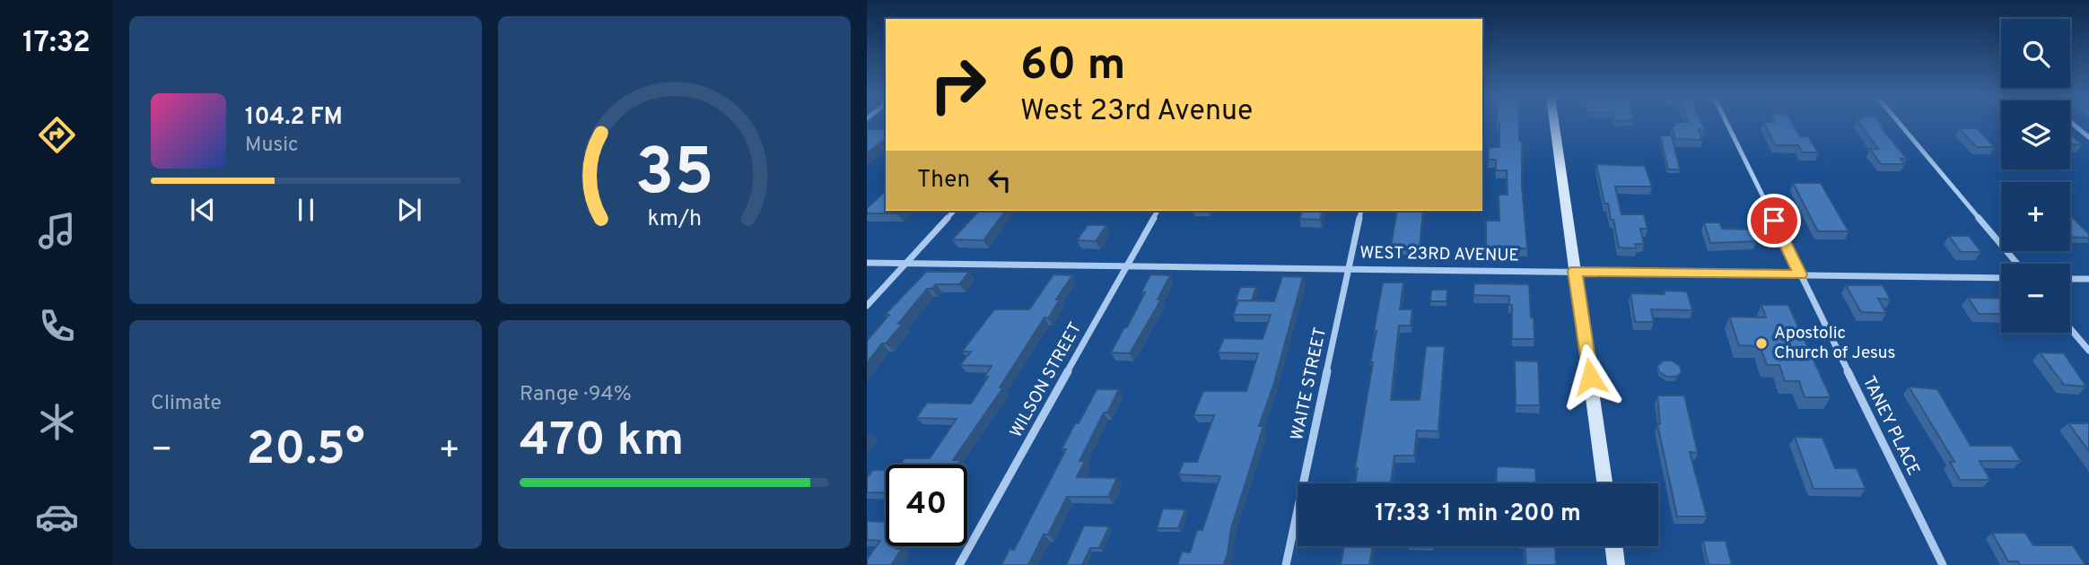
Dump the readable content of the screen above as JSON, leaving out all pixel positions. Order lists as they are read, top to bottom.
{
  "streets": {
    "street": [
      "WEST 23RD AVENUE",
      "WILSON STREET",
      "WAITE STREET",
      "TANEY PLACE"
    ]
  },
  "crossings": [
    ["WEST 23RD AVENUE", "WILSON STREET"],
    ["WEST 23RD AVENUE", "WAITE STREET"],
    ["WEST 23RD AVENUE", "TANEY PLACE"]
  ],
  "places": ["Apostolic Church of Jesus"],
  "page": {
    "tabs": "17:32",
    "map_buttons": ["+", "−"],
    "turn": ["60 m", "West 23rd Avenue"],
    "song": ["104.2 FM", "Music"],
    "then": "Then",
    "tile": [
      "Climate",
      ["Range · 94%", "470 km"]
    ],
    "heat": ["−", "20.5°", "+"],
    "limit": "40",
    "trip": "17:33 · 1 min · 200 m",
    "gauge": ["35", "km/h"]
  }
}
